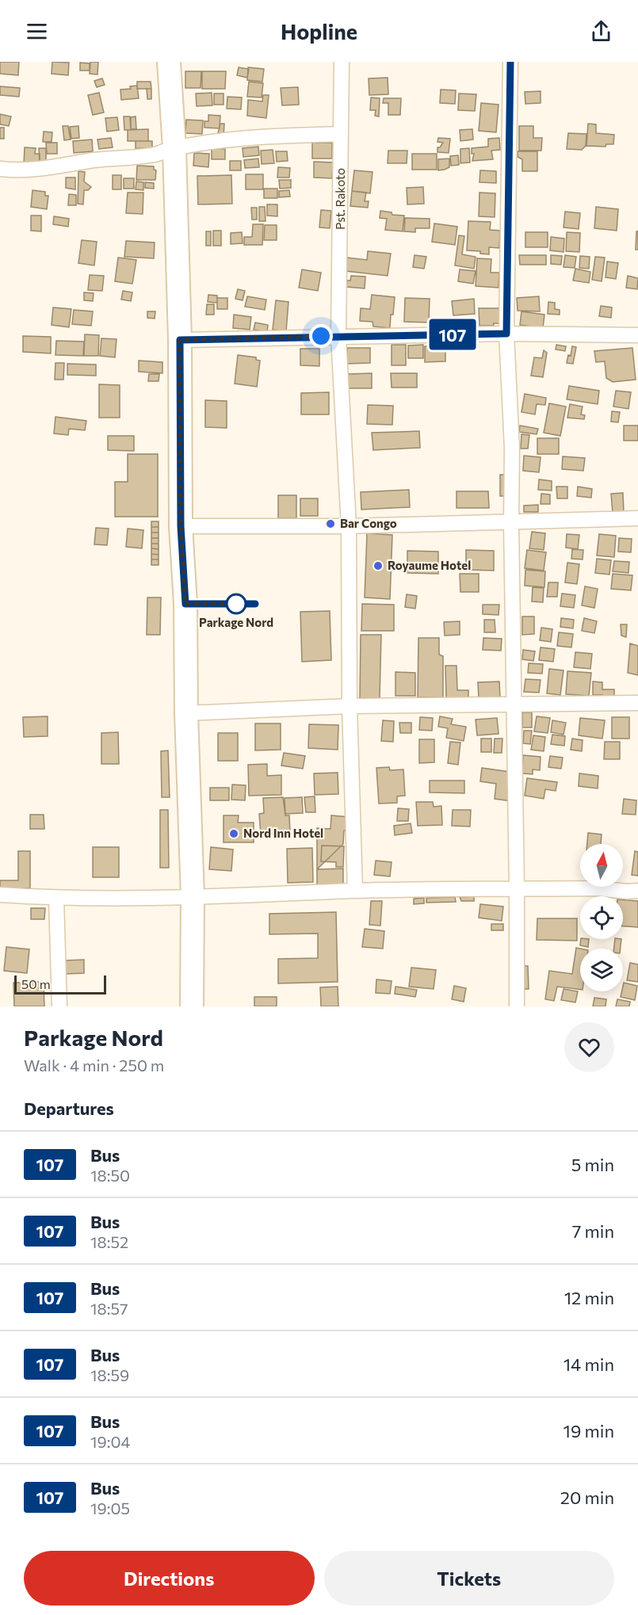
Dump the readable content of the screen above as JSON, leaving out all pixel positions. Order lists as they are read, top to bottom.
{
  "streets": {
    "street": ["Pst. Rakoto"]
  },
  "places": [
    "Bar Congo",
    "Royaume Hotel",
    "Parkage Nord",
    "Nord Inn Hotel"
  ],
  "lines": ["bus line 107"],
  "scale_bar": "50 m",
  "north": "top",
  "page": {
    "header": "Hopline",
    "on_map": "107",
    "scale": "50 m",
    "heading": [
      ["Parkage Nord", "Walk · 4 min · 250 m"],
      "Departures"
    ],
    "list": [
      {
        "mark": "107",
        "name": "Bus",
        "note": "18:50",
        "value": "5 min"
      },
      {
        "mark": "107",
        "name": "Bus",
        "note": "18:52",
        "value": "7 min"
      },
      {
        "mark": "107",
        "name": "Bus",
        "note": "18:57",
        "value": "12 min"
      },
      {
        "mark": "107",
        "name": "Bus",
        "note": "18:59",
        "value": "14 min"
      },
      {
        "mark": "107",
        "name": "Bus",
        "note": "19:04",
        "value": "19 min"
      },
      {
        "mark": "107",
        "name": "Bus",
        "note": "19:05",
        "value": "20 min"
      }
    ],
    "buttons": ["Directions", "Tickets"]
  }
}
